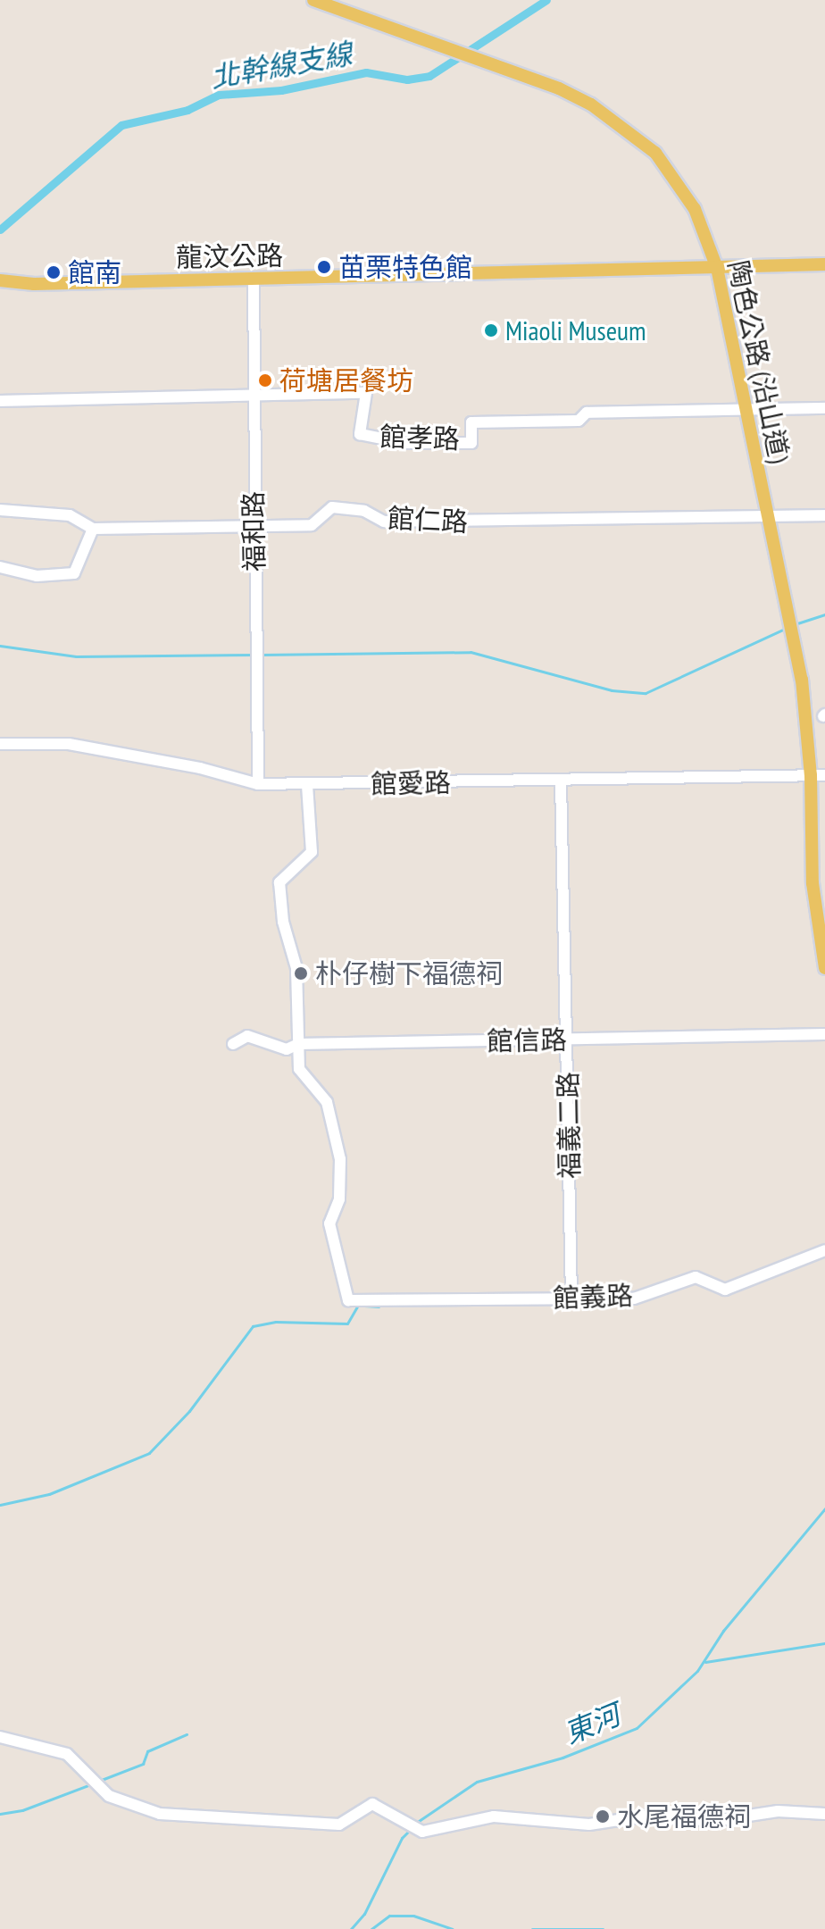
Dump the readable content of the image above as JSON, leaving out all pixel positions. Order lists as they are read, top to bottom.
{
  "streets": {
    "main road": ["龍汶公路", "陶色公路 (沿山道)"],
    "street": [
      "館孝路",
      "館仁路",
      "福和路",
      "館愛路",
      "館信路",
      "福義二路",
      "館義路"
    ]
  },
  "crossings": [
    ["龍汶公路", "陶色公路 (沿山道)"],
    ["龍汶公路", "福和路"],
    ["陶色公路 (沿山道)", "館孝路"],
    ["陶色公路 (沿山道)", "館仁路"],
    ["陶色公路 (沿山道)", "館愛路"],
    ["館孝路", "福和路"],
    ["館仁路", "福和路"],
    ["福和路", "館愛路"],
    ["館愛路", "福義二路"],
    ["館信路", "福義二路"],
    ["館信路", "館義路"],
    ["福義二路", "館義路"]
  ],
  "water": ["北幹線支線", "東河"],
  "places": [
    "苗栗特色館",
    "館南",
    "Miaoli Museum",
    "荷塘居餐坊",
    "朴仔樹下福德祠",
    "水尾福德祠"
  ]
}
